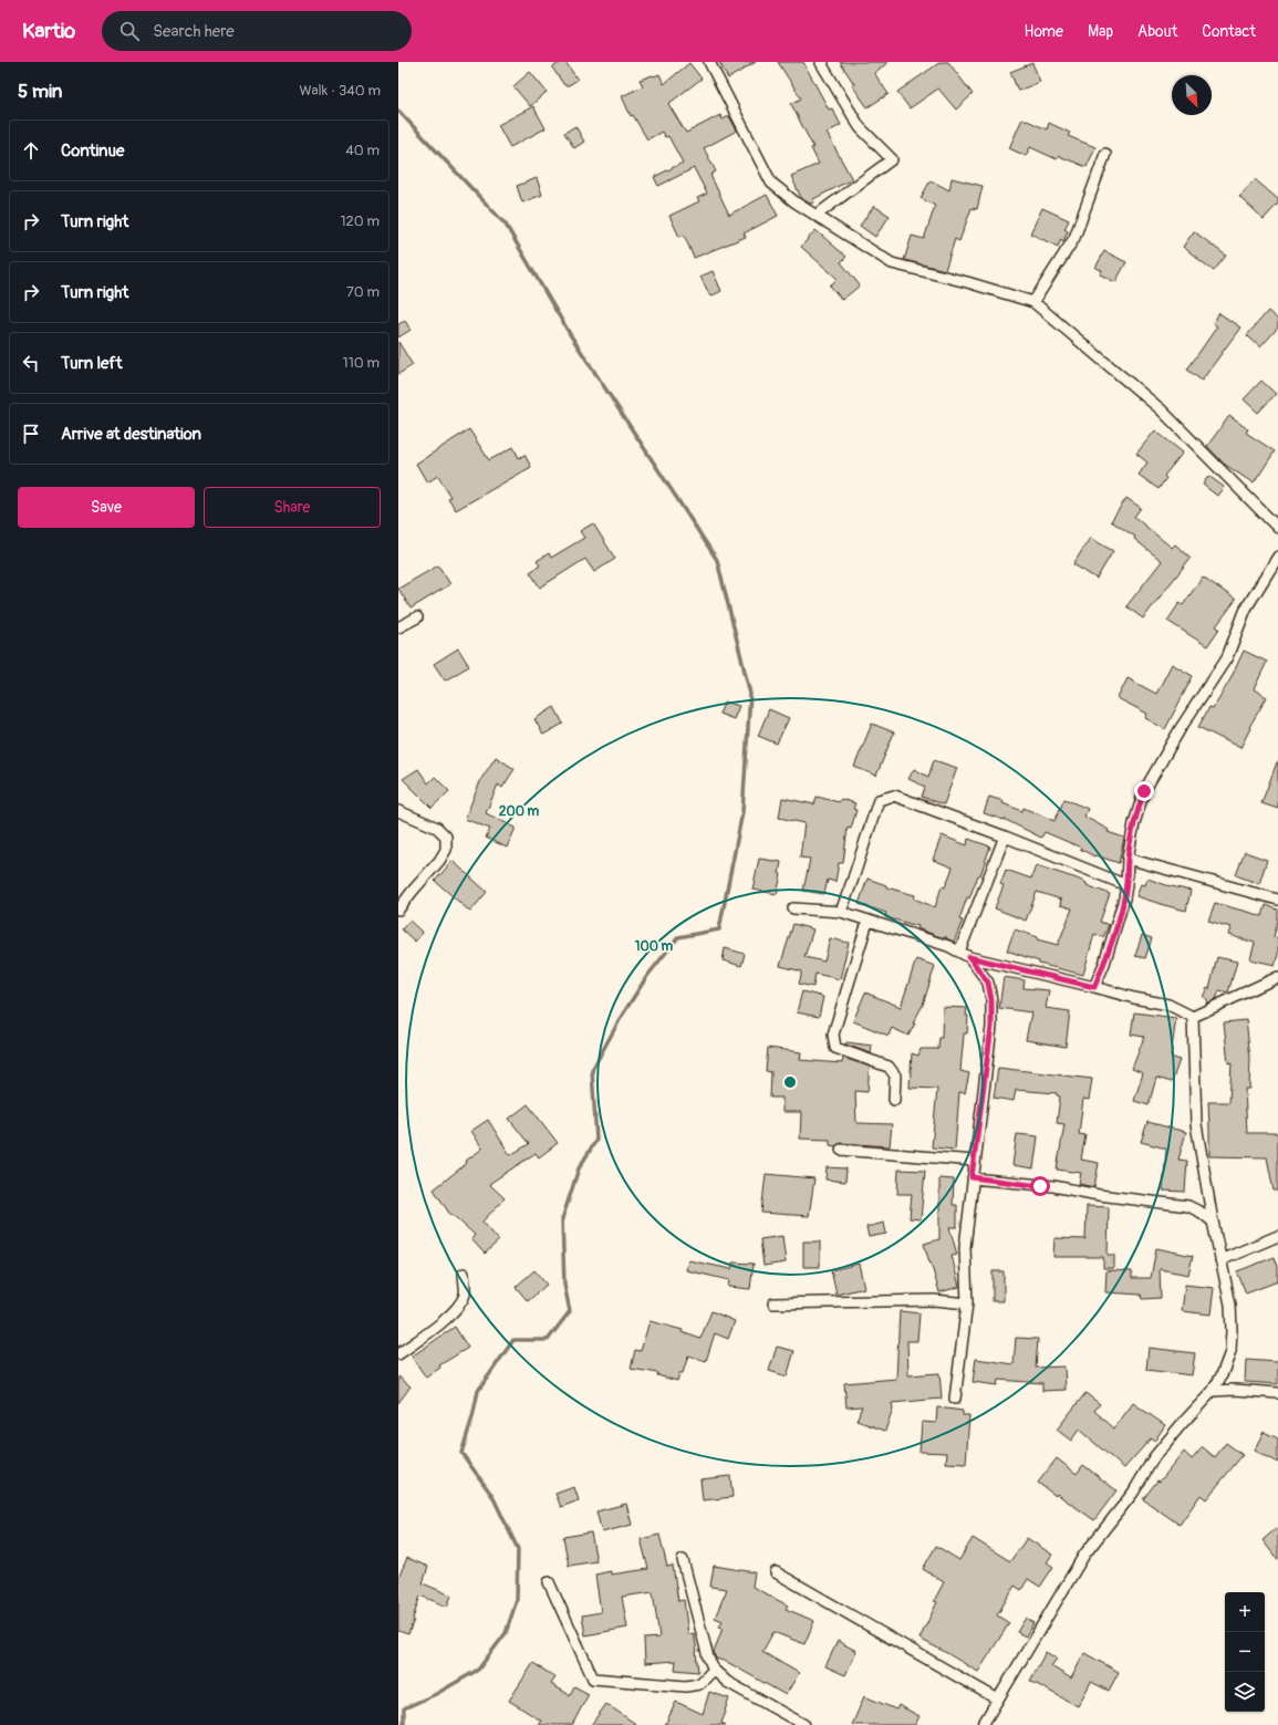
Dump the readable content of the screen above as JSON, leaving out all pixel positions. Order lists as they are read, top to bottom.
{
  "north": "bottom right",
  "page": {
    "header": "Kartio",
    "search": "Search here",
    "nav": [
      "Home",
      "Map",
      "About",
      "Contact"
    ],
    "heading": ["5 min", "Walk · 340 m"],
    "list": [
      ["Continue", "40 m"],
      ["Turn right", "120 m"],
      ["Turn right", "70 m"],
      ["Turn left", "110 m"],
      "Arrive at destination"
    ],
    "buttons": ["Save", "Share"],
    "map_buttons": ["+", "−"]
  },
  "rings": ["200 m", "100 m"]
}
